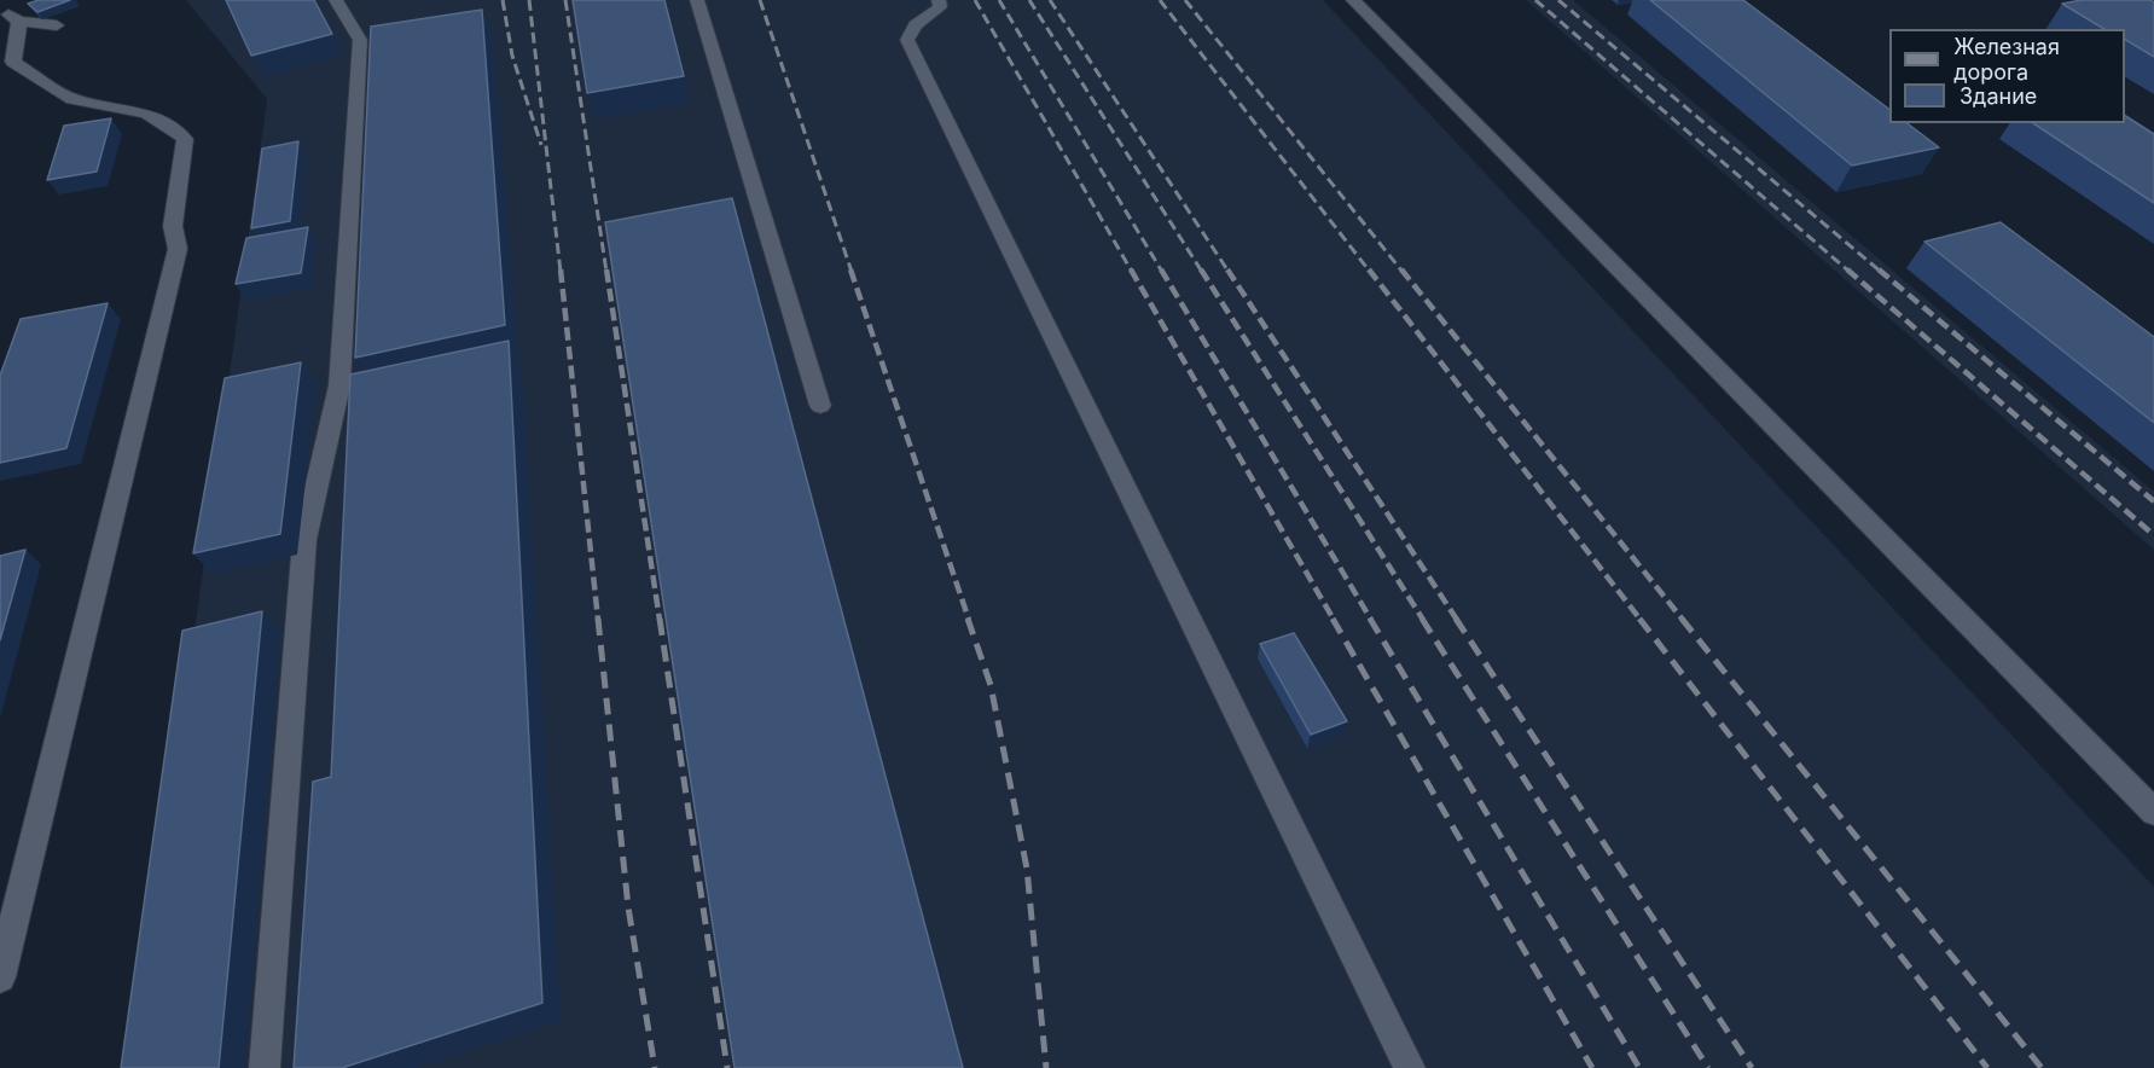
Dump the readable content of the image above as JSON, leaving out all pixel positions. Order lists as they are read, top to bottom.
{
  "legend": ["Железная дорога", "Здание"]
}
